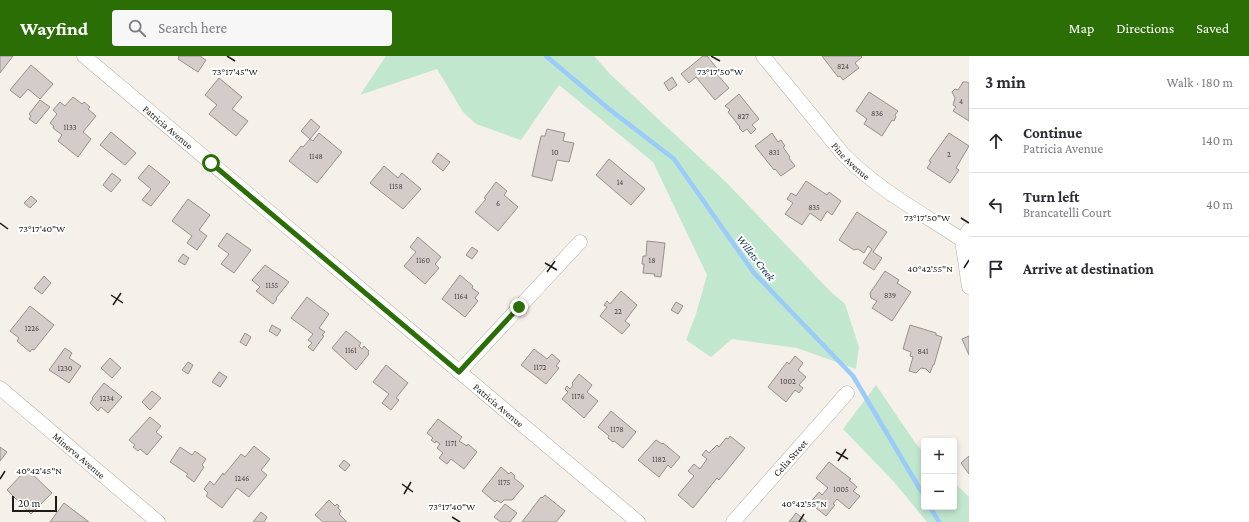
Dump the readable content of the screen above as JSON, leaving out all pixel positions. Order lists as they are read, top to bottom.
{
  "streets": {
    "street": [
      "Patricia Avenue",
      "Pine Avenue",
      "Minerva Avenue",
      "Celia Street"
    ]
  },
  "water": ["Willets Creek"],
  "house_numbers": [
    "824",
    "4",
    "836",
    "827",
    "1133",
    "10",
    "831",
    "2",
    "1148",
    "14",
    "1158",
    "6",
    "835",
    "1160",
    "18",
    "1155",
    "839",
    "1164",
    "22",
    "1226",
    "1161",
    "841",
    "1172",
    "1230",
    "1002",
    "1176",
    "1234",
    "1178",
    "1171",
    "1182",
    "1246",
    "1175",
    "1005"
  ],
  "scale_bar": "20 m",
  "page": {
    "header": "Wayfind",
    "search": "Search here",
    "nav": ["Map", "Directions", "Saved"],
    "heading": ["3 min", "Walk · 180 m"],
    "list": [
      ["Continue", "Patricia Avenue", "140 m"],
      ["Turn left", "Brancatelli Court", "40 m"],
      "Arrive at destination"
    ],
    "map_buttons": ["+", "−"],
    "scale": "20 m"
  },
  "coordinates": [
    "73°17'45\"W",
    "73°17'50\"W",
    "73°17'40\"W",
    "40°42'55\"N",
    "40°42'45\"N"
  ]
}
